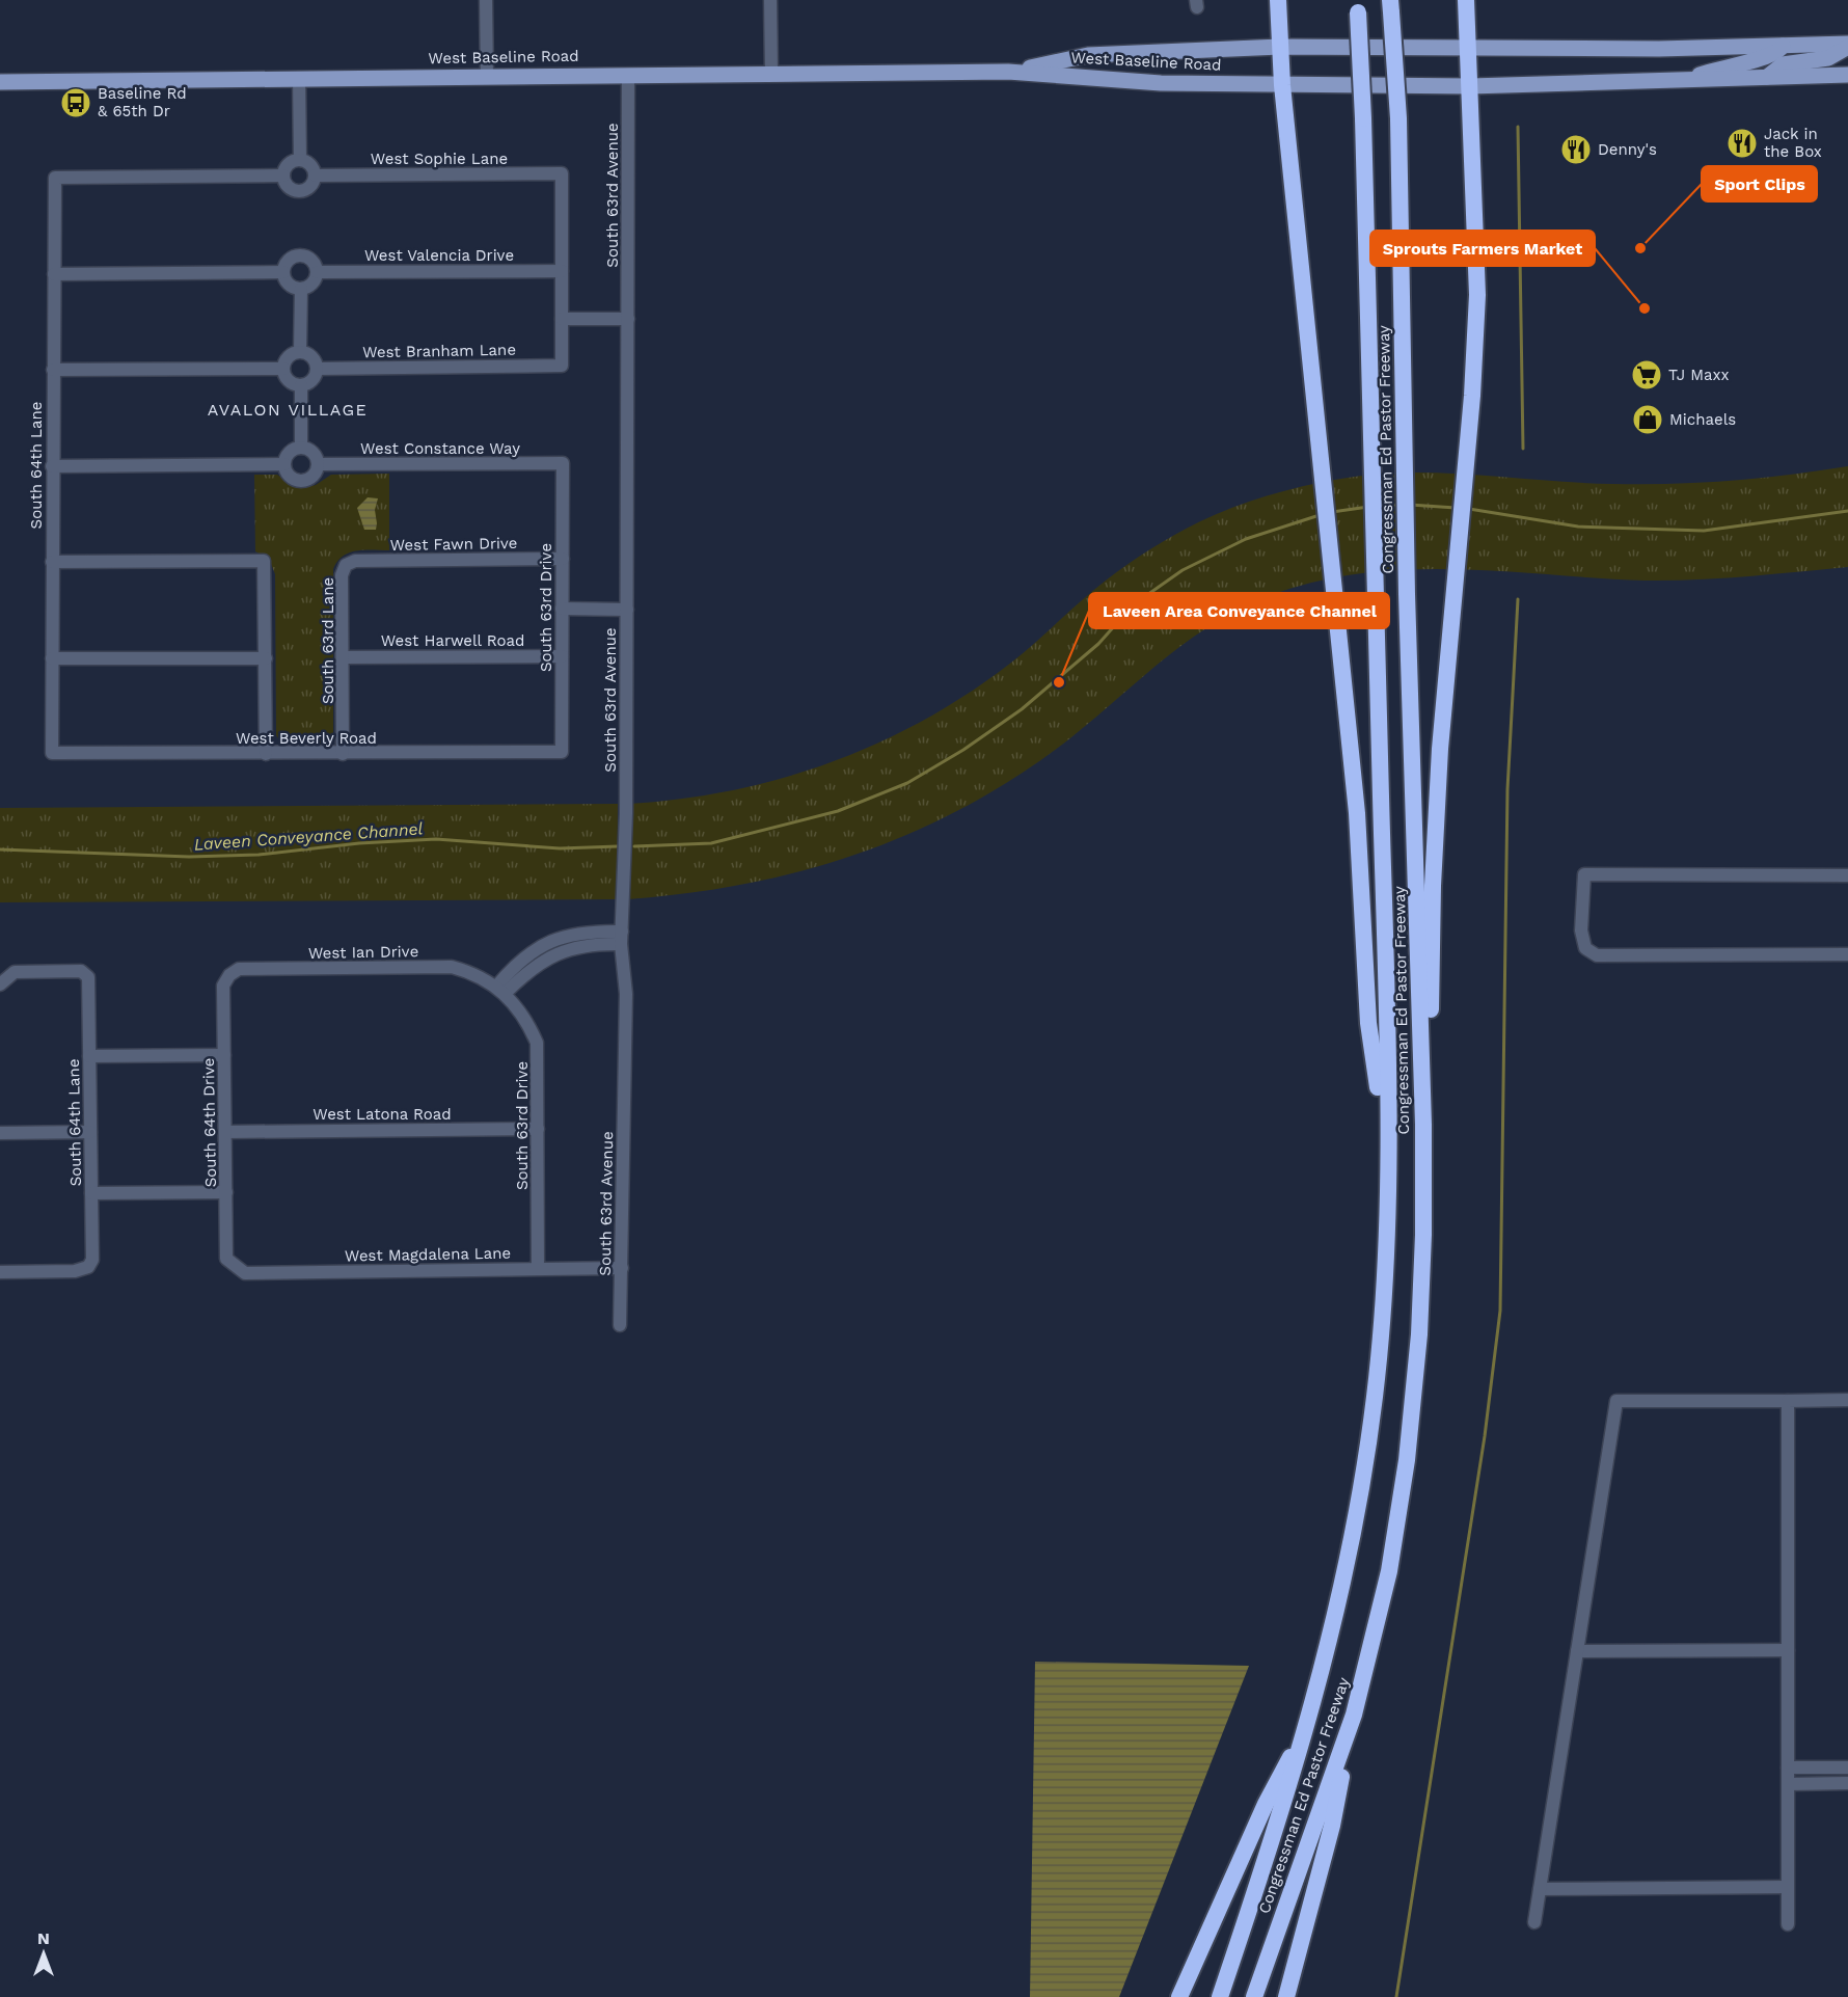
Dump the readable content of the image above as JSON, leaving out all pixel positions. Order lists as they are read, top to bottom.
{
  "streets": {
    "highway": ["Congressman Ed Pastor Freeway"],
    "main road": ["West Baseline Road"],
    "street": [
      "West Sophie Lane",
      "South 63rd Avenue",
      "West Valencia Drive",
      "West Branham Lane",
      "West Constance Way",
      "South 64th Lane",
      "West Fawn Drive",
      "South 63rd Drive",
      "South 63rd Lane",
      "West Harwell Road",
      "West Beverly Road",
      "West Ian Drive",
      "West Latona Road",
      "South 64th Drive",
      "West Magdalena Lane"
    ]
  },
  "crossings": [
    ["West Baseline Road", "South 63rd Avenue"],
    ["West Sophie Lane", "West Valencia Drive"],
    ["West Sophie Lane", "South 64th Lane"],
    ["South 63rd Avenue", "West Magdalena Lane"],
    ["West Constance Way", "South 63rd Drive"],
    ["South 64th Lane", "West Beverly Road"],
    ["West Fawn Drive", "South 63rd Drive"],
    ["West Fawn Drive", "South 63rd Lane"],
    ["South 63rd Drive", "West Harwell Road"],
    ["South 63rd Drive", "West Beverly Road"],
    ["South 63rd Drive", "West Ian Drive"],
    ["South 63rd Drive", "West Latona Road"],
    ["South 63rd Drive", "West Magdalena Lane"],
    ["South 63rd Lane", "West Harwell Road"],
    ["South 63rd Lane", "West Beverly Road"],
    ["West Ian Drive", "South 64th Drive"],
    ["West Latona Road", "South 64th Drive"],
    ["South 64th Drive", "West Magdalena Lane"]
  ],
  "districts": ["AVALON VILLAGE"],
  "water": ["Laveen Conveyance Channel"],
  "places": {
    "bus stop": ["Baseline Rd & 65th Dr"],
    "restaurant": ["Jack in the Box", "Denny's"],
    "other": ["Sport Clips", "Sprouts Farmers Market", "Laveen Area Conveyance Channel"],
    "supermarket": ["TJ Maxx"],
    "shop": ["Michaels"]
  },
  "north": "top"
}
